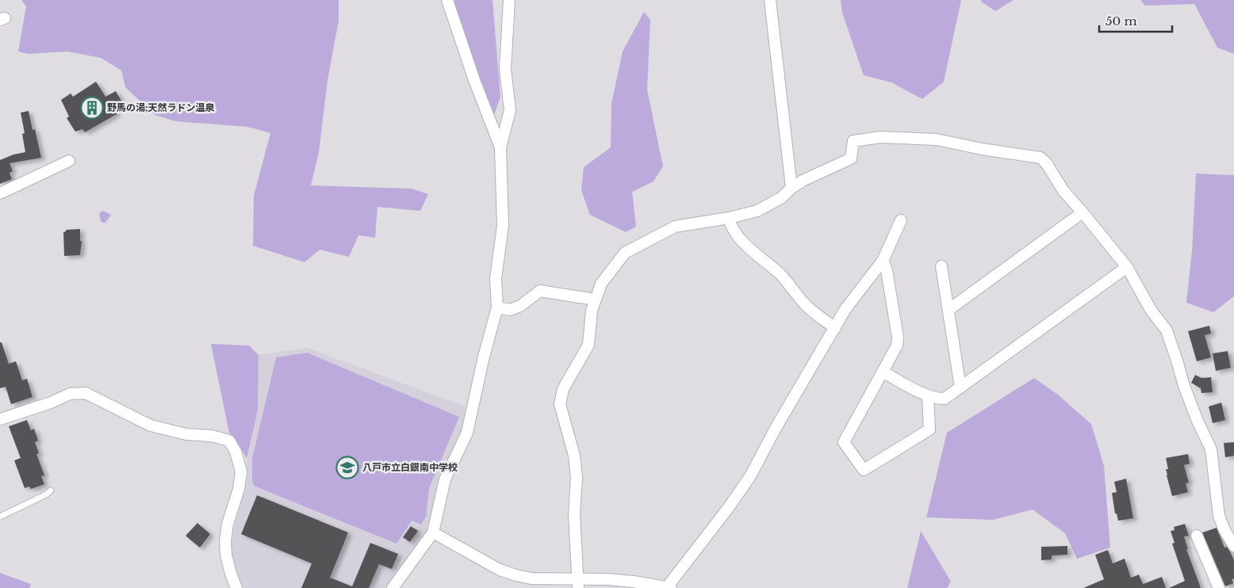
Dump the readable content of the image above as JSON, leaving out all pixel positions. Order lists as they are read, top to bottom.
{
  "places": {
    "building": ["野馬の湯;天然ラドン温泉"],
    "school or university": ["八戸市立白銀南中学校"]
  },
  "scale_bar": "50 m"
}
